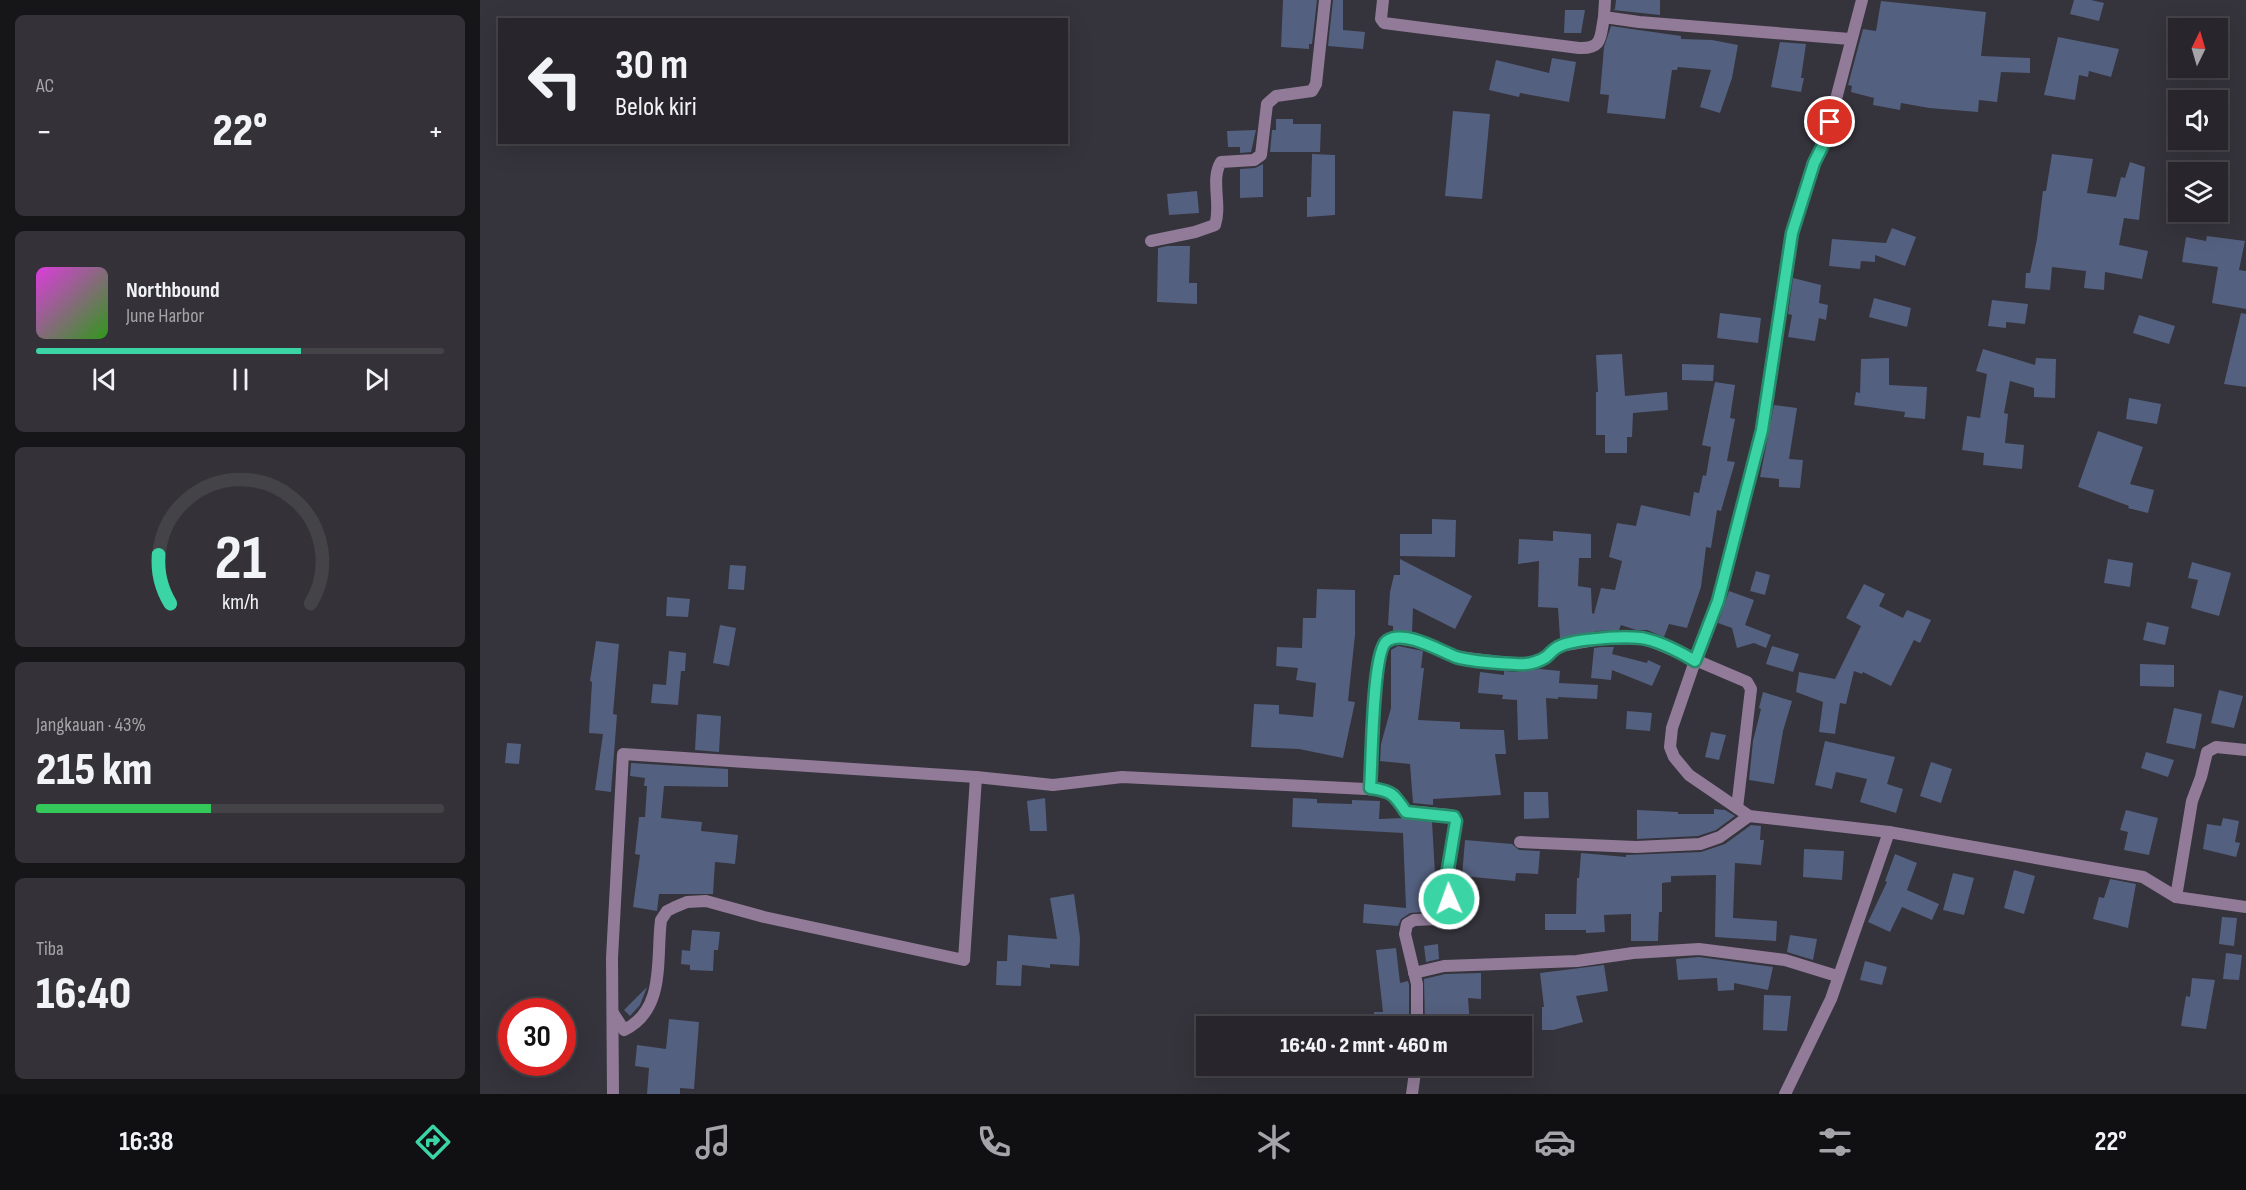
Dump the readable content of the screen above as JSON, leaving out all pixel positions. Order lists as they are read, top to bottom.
{
  "north": "top",
  "page": {
    "tile": [
      "AC",
      ["Jangkauan · 43%", "215 km"],
      ["Tiba", "16:40"]
    ],
    "turn": ["30 m", "Belok kiri"],
    "heat": ["−", "22°", "+"],
    "song": ["Northbound", "June Harbor"],
    "limit": "30",
    "trip": "16:40 · 2 mnt · 460 m",
    "tabs": ["16:38", "22°"],
    "gauge": ["21", "km/h"]
  }
}
